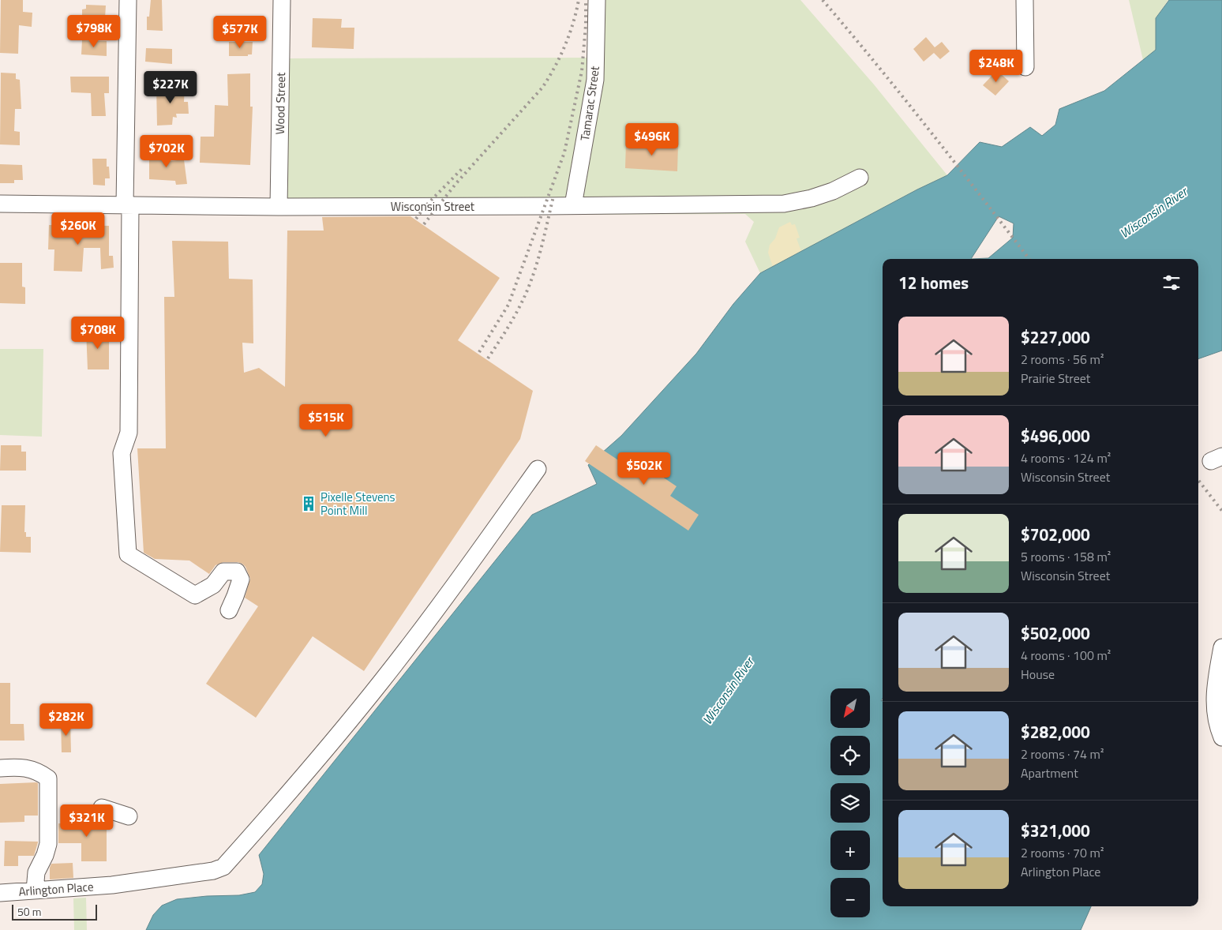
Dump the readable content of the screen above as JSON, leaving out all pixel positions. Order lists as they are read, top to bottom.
{
  "streets": {
    "street": [
      "Wood Street",
      "Tamarac Street",
      "Wisconsin Street",
      "Arlington Place"
    ]
  },
  "crossings": [
    ["Wood Street", "Wisconsin Street"],
    ["Tamarac Street", "Wisconsin Street"]
  ],
  "water": ["Wisconsin River"],
  "places": {
    "building": ["Pixelle Stevens Point Mill"]
  },
  "scale_bar": "50 m",
  "north": "bottom left",
  "page": {
    "price": [
      "$798K",
      "$577K",
      "$248K",
      "$227K",
      "$496K",
      "$702K",
      "$260K",
      "$708K",
      "$515K",
      "$502K",
      "$282K",
      "$321K"
    ],
    "heading": "12 homes",
    "list": [
      {
        "name": "$227,000",
        "note": "2 rooms · 56 m² · Prairie Street"
      },
      {
        "name": "$496,000",
        "note": "4 rooms · 124 m² · Wisconsin Street"
      },
      {
        "name": "$702,000",
        "note": "5 rooms · 158 m² · Wisconsin Street"
      },
      {
        "name": "$502,000",
        "note": "4 rooms · 100 m² · House"
      },
      {
        "name": "$282,000",
        "note": "2 rooms · 74 m² · Apartment"
      },
      {
        "name": "$321,000",
        "note": "2 rooms · 70 m² · Arlington Place"
      }
    ],
    "map_buttons": ["+", "−"],
    "scale": "50 m"
  }
}
